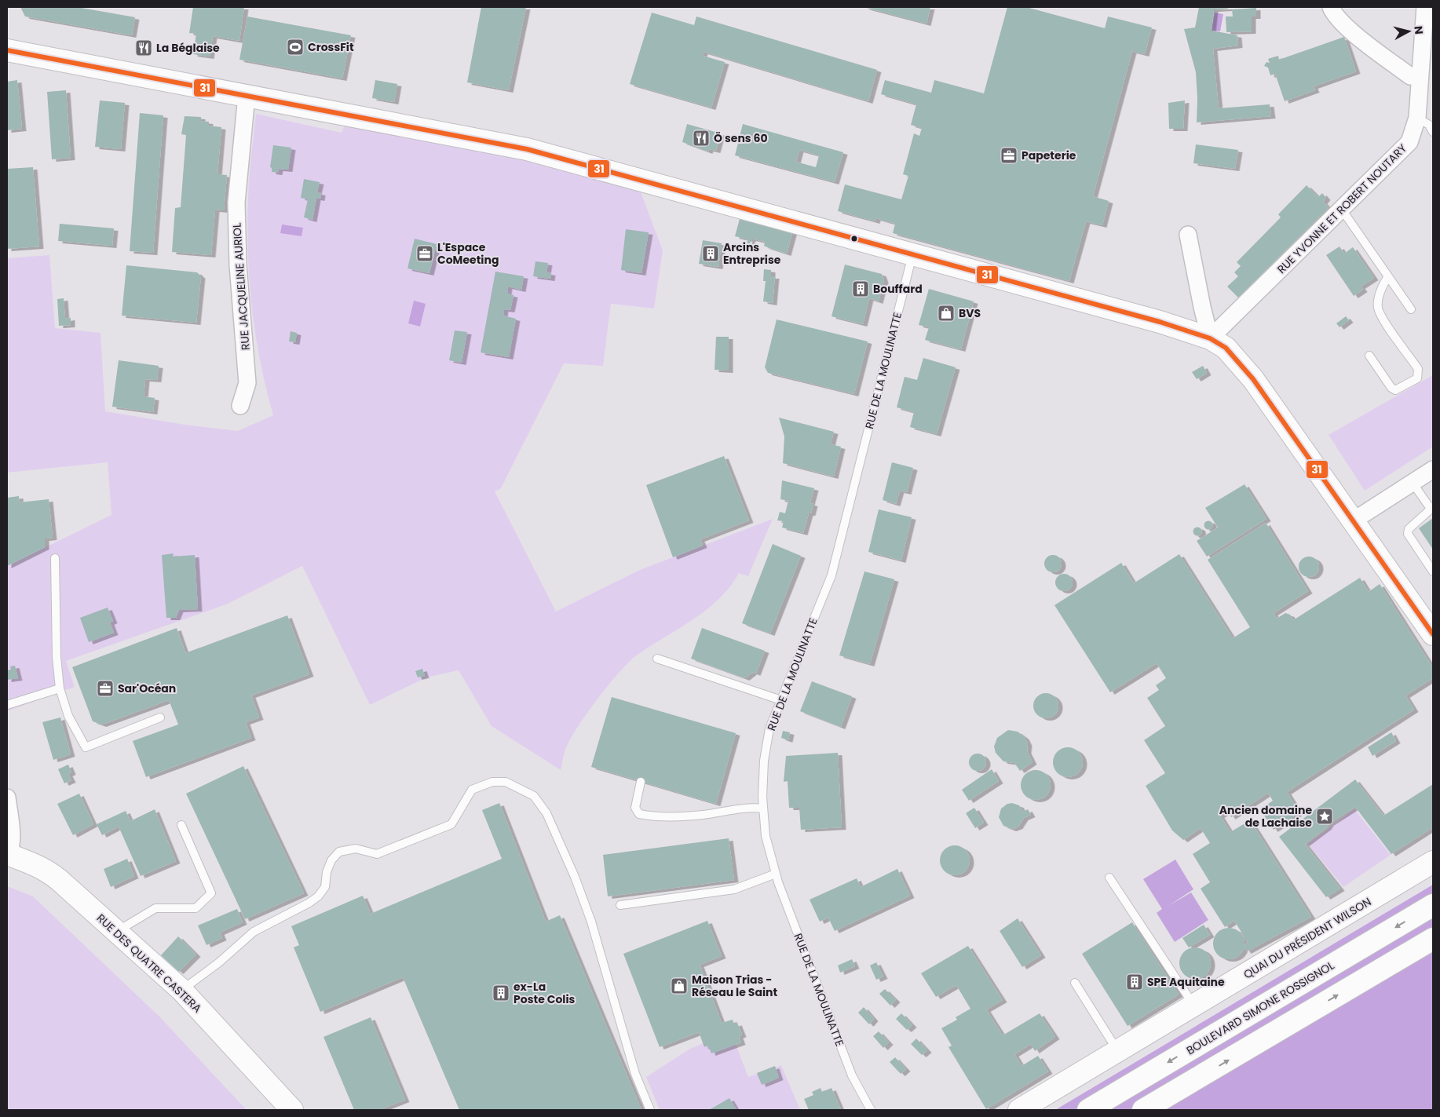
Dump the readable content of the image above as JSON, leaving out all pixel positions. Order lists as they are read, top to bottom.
{
  "streets": {
    "street": [
      "RUE YVONNE ET ROBERT NOUTARY",
      "RUE JACQUELINE AURIOL",
      "QUAI DU PRÉSIDENT WILSON",
      "RUE DES QUATRE CASTERA",
      "BOULEVARD SIMONE ROSSIGNOL"
    ],
    "lane": ["RUE DE LA MOULINATTE"]
  },
  "places": {
    "sports": ["CrossFit"],
    "restaurant": ["La Béglaise", "Ö sens 60"],
    "office": ["Papeterie", "L'Espace CoMeeting", "Sar'Océan"],
    "building": [
      "Arcins Entreprise",
      "Bouffard",
      "SPE Aquitaine",
      "ex-La Poste Colis"
    ],
    "shop": ["BVS", "Maison Trias - Réseau le Saint"],
    "place": ["Ancien domaine de Lachaise"]
  },
  "lines": ["transit line 31"],
  "north": "right"
}
